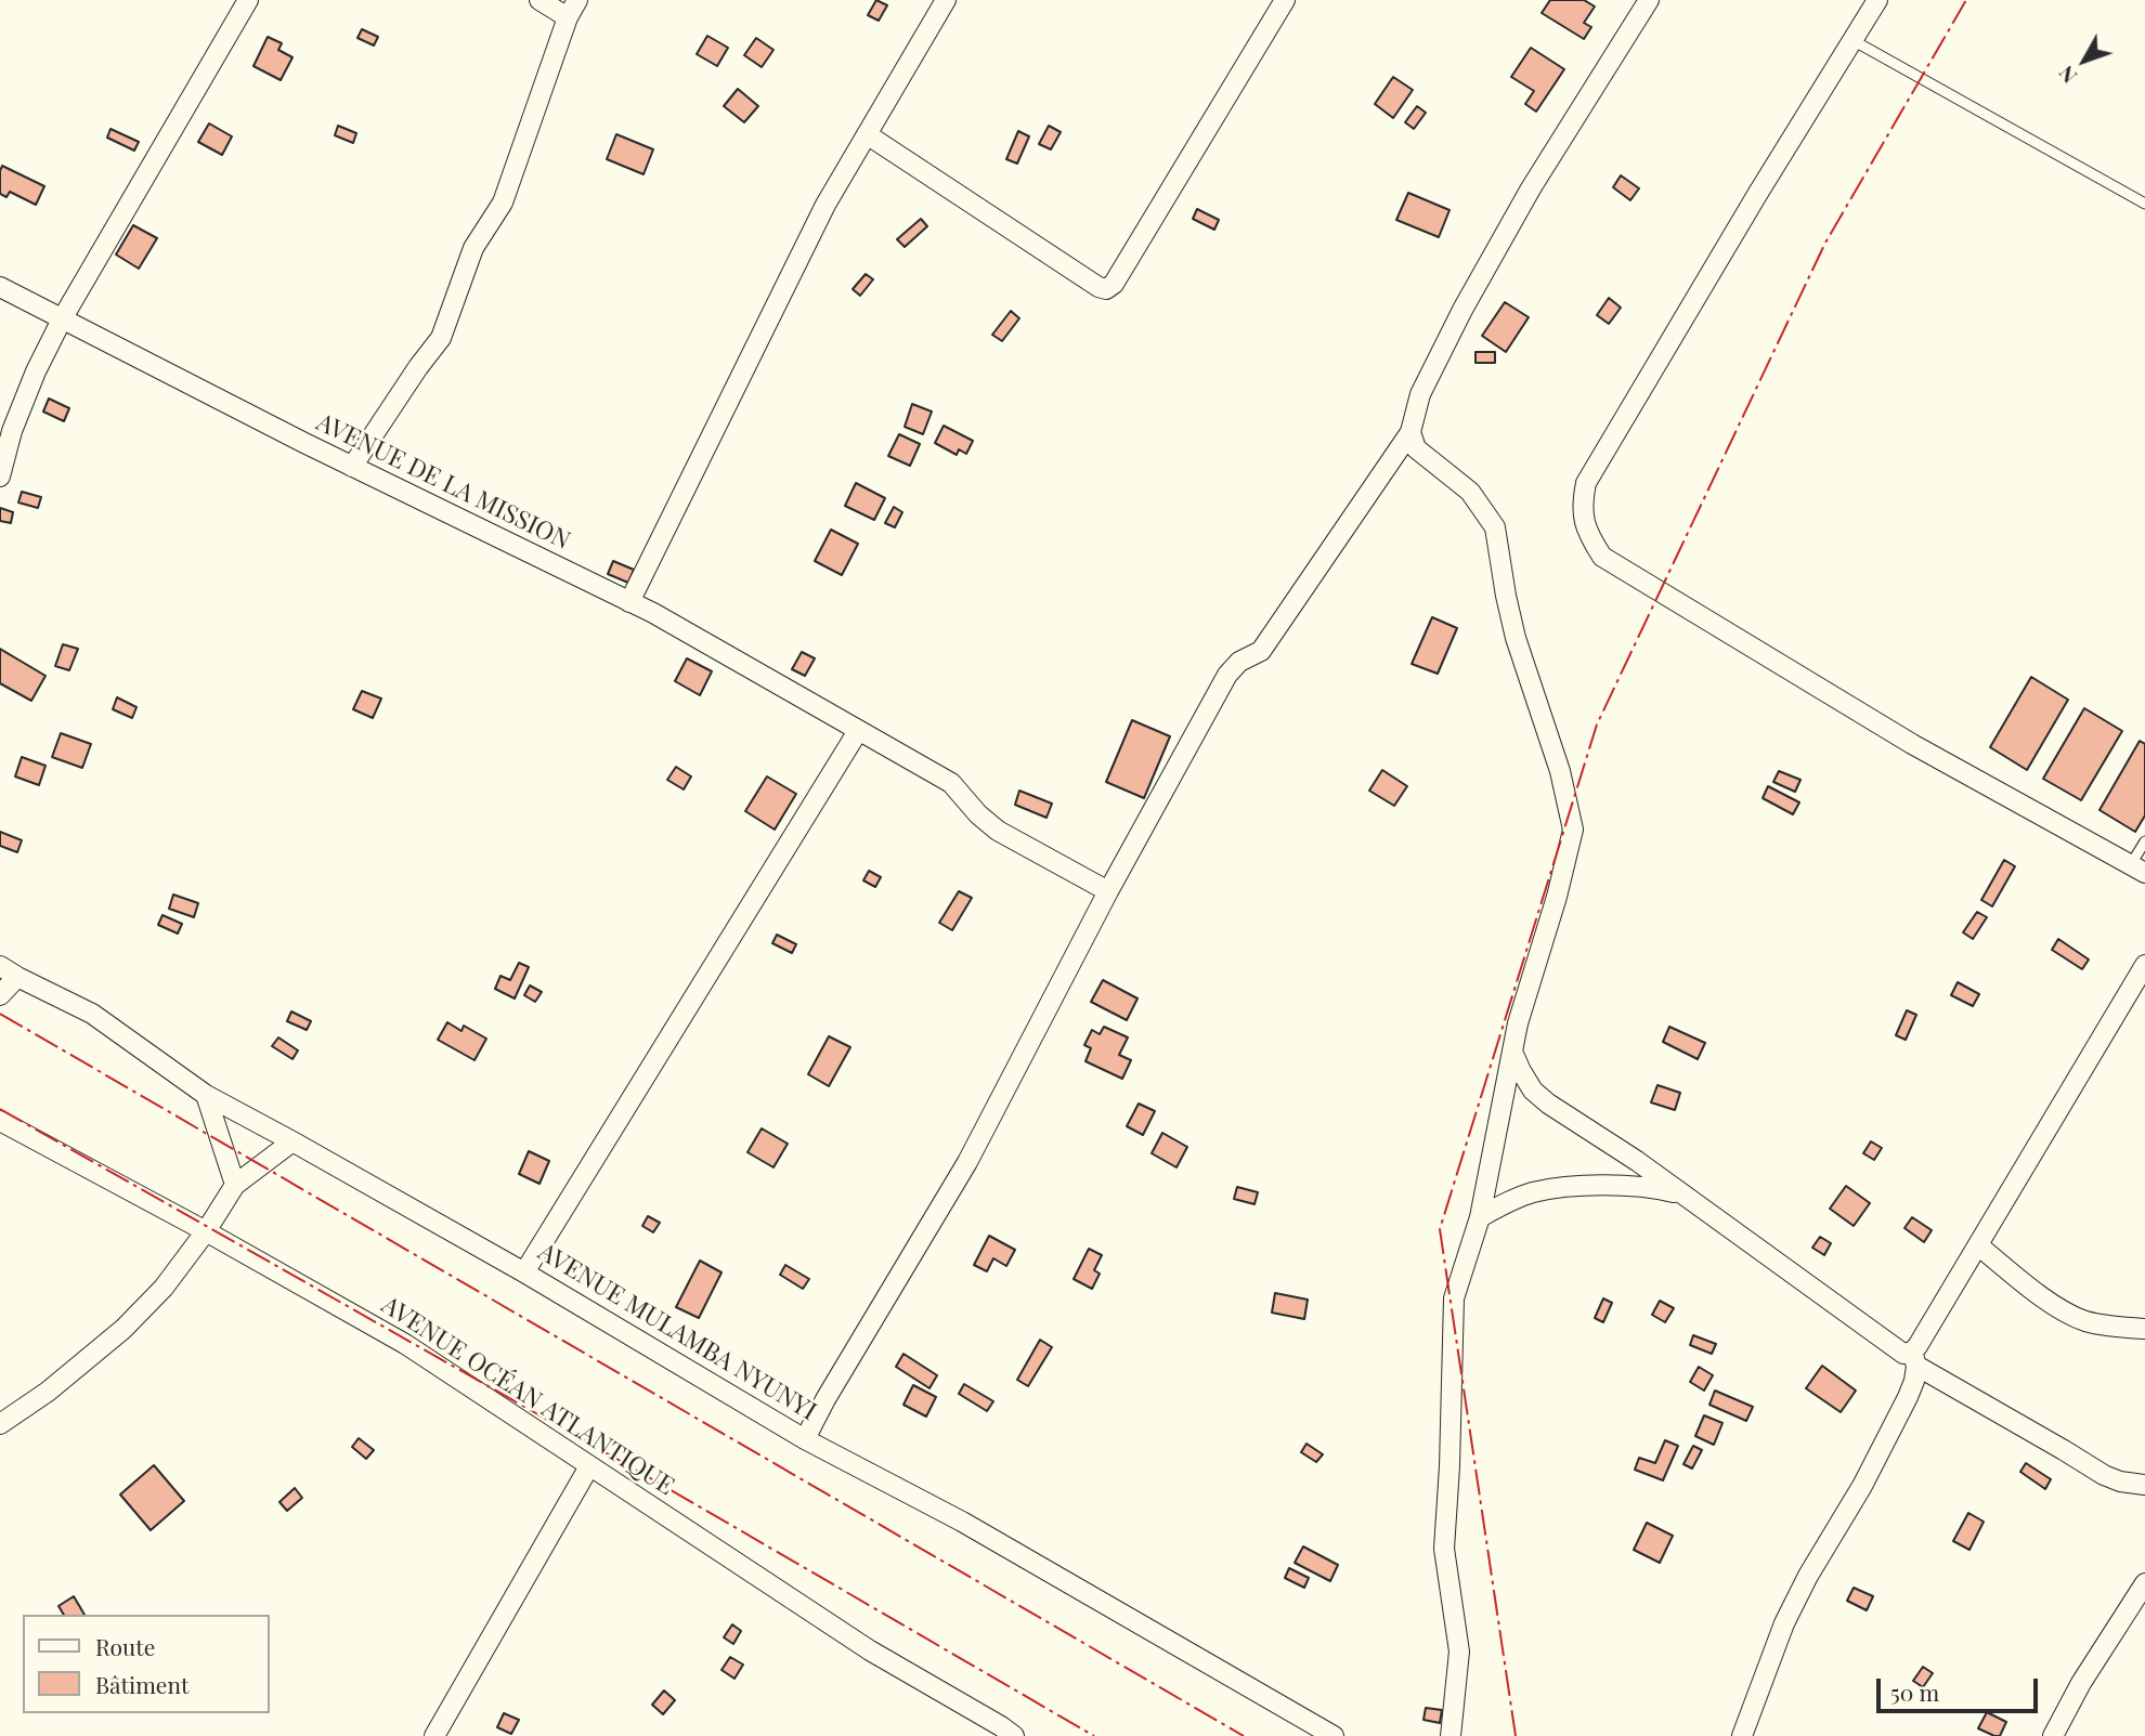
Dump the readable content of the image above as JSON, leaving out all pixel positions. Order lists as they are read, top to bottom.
{
  "streets": {
    "street": ["AVENUE DE LA MISSION", "AVENUE MULAMBA NYUNYI", "AVENUE OCÉAN ATLANTIQUE"]
  },
  "legend": ["Route", "Bâtiment"],
  "scale_bar": "50 m",
  "north": "bottom left"
}
